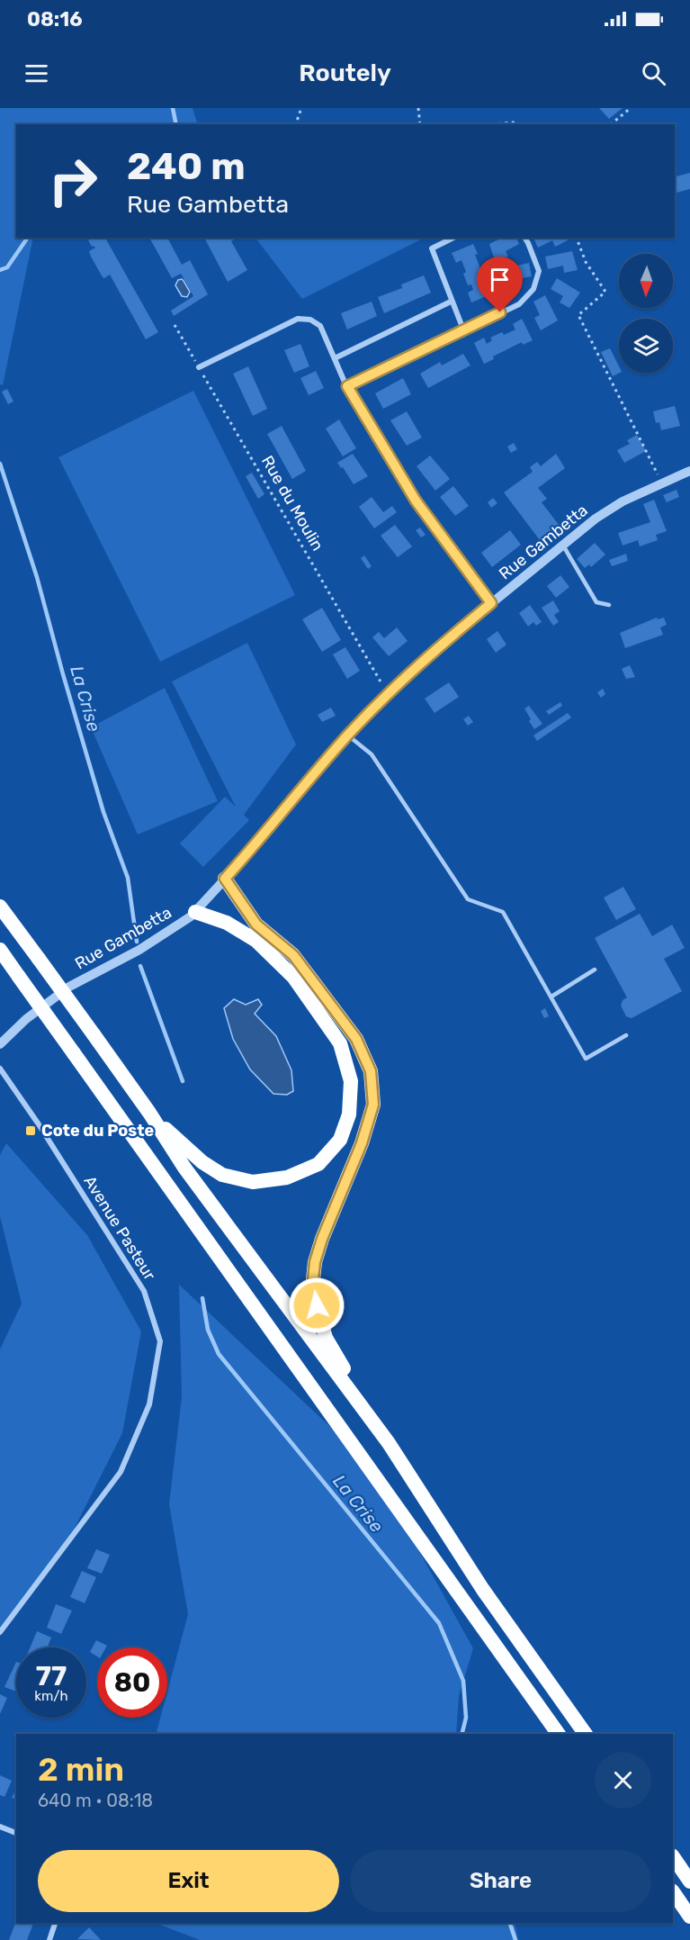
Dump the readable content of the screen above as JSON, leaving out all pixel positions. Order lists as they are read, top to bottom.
{
  "streets": {
    "street": ["Rue Gambetta", "Avenue Pasteur"],
    "path": ["Rue du Moulin"]
  },
  "crossings": [
    ["Rue du Moulin", "Rue Gambetta"]
  ],
  "water": ["La Crise"],
  "places": {
    "transit": ["Cote du Poste"]
  },
  "north": "bottom",
  "page": {
    "status": "08:16",
    "header": "Routely",
    "turn": ["240 m", "Rue Gambetta"],
    "speed": "77 km/h",
    "limit": "80",
    "heading": ["2 min", "640 m · 08:18"],
    "buttons": ["Exit", "Share"]
  }
}
